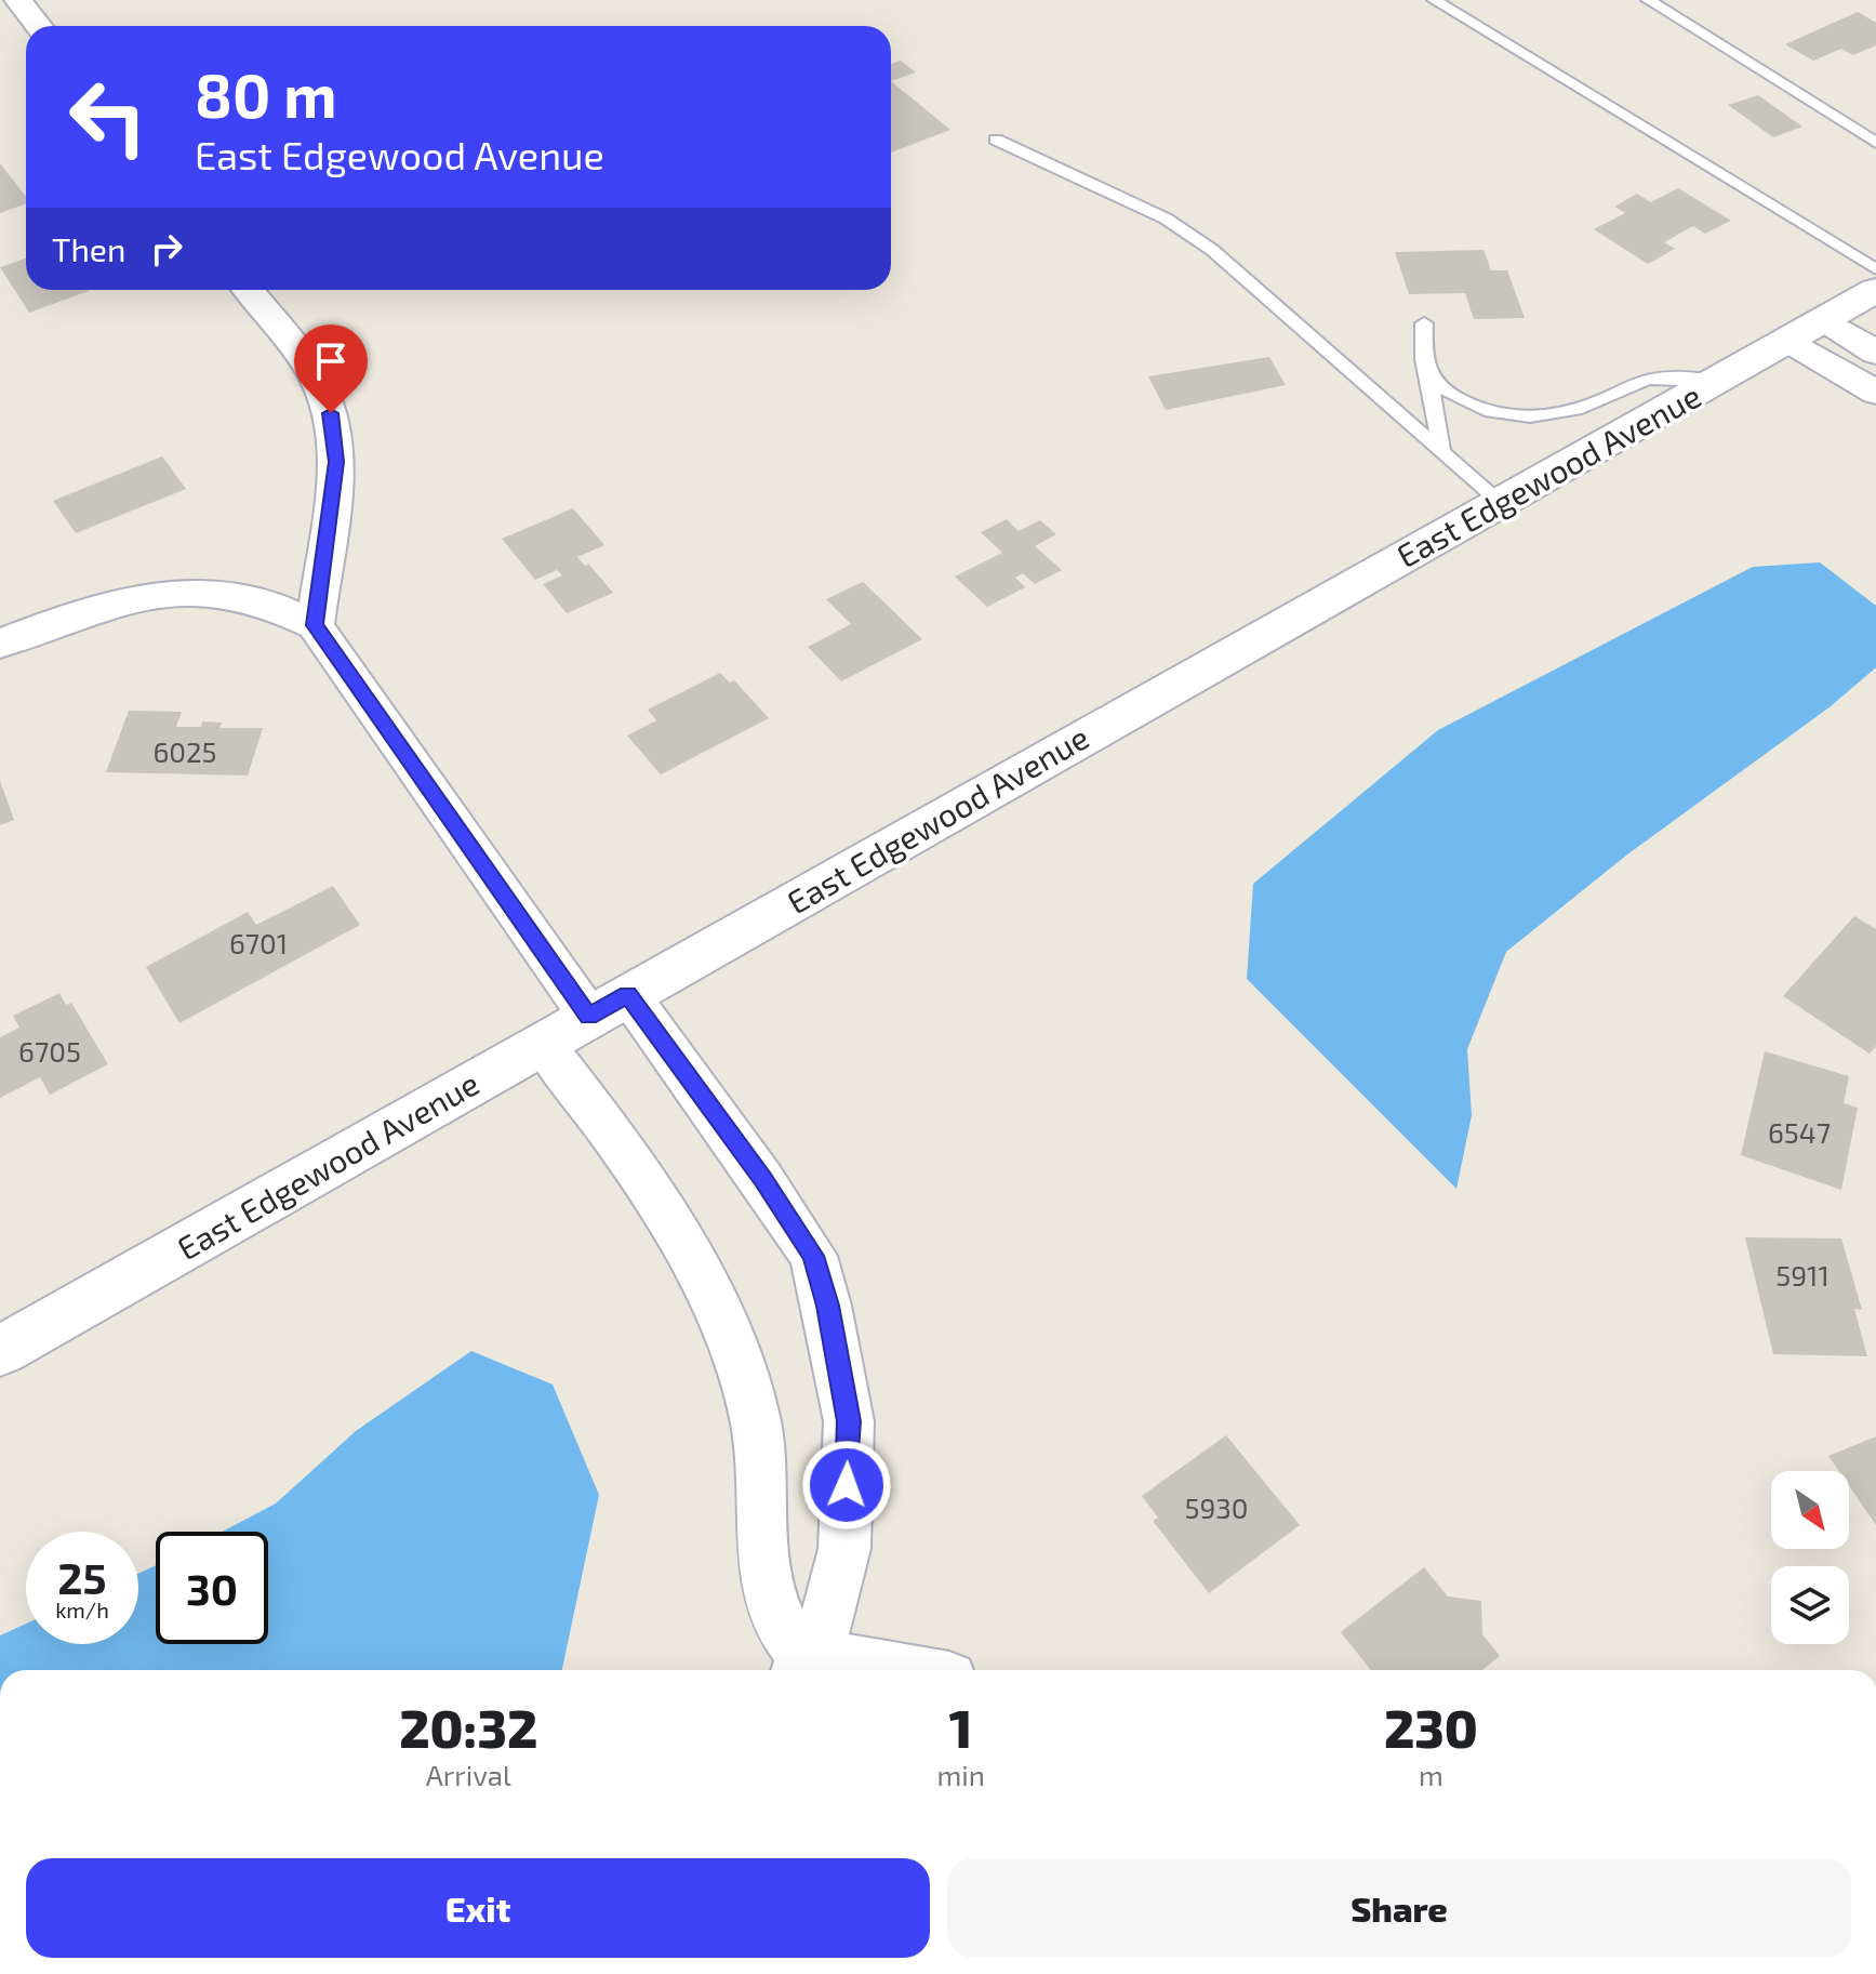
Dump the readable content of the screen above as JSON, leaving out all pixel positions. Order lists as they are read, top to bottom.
{
  "streets": {
    "main road": ["East Edgewood Avenue"]
  },
  "house_numbers": [
    "6025",
    "6701",
    "6705",
    "6547",
    "5911",
    "5930"
  ],
  "north": "bottom right",
  "page": {
    "turn": ["80 m", "East Edgewood Avenue"],
    "then": "Then",
    "speed": "25 km/h",
    "limit": "30",
    "eta": [
      "20:32",
      "Arrival",
      "1",
      "min",
      "230",
      "m"
    ],
    "buttons": ["Exit", "Share"]
  }
}
